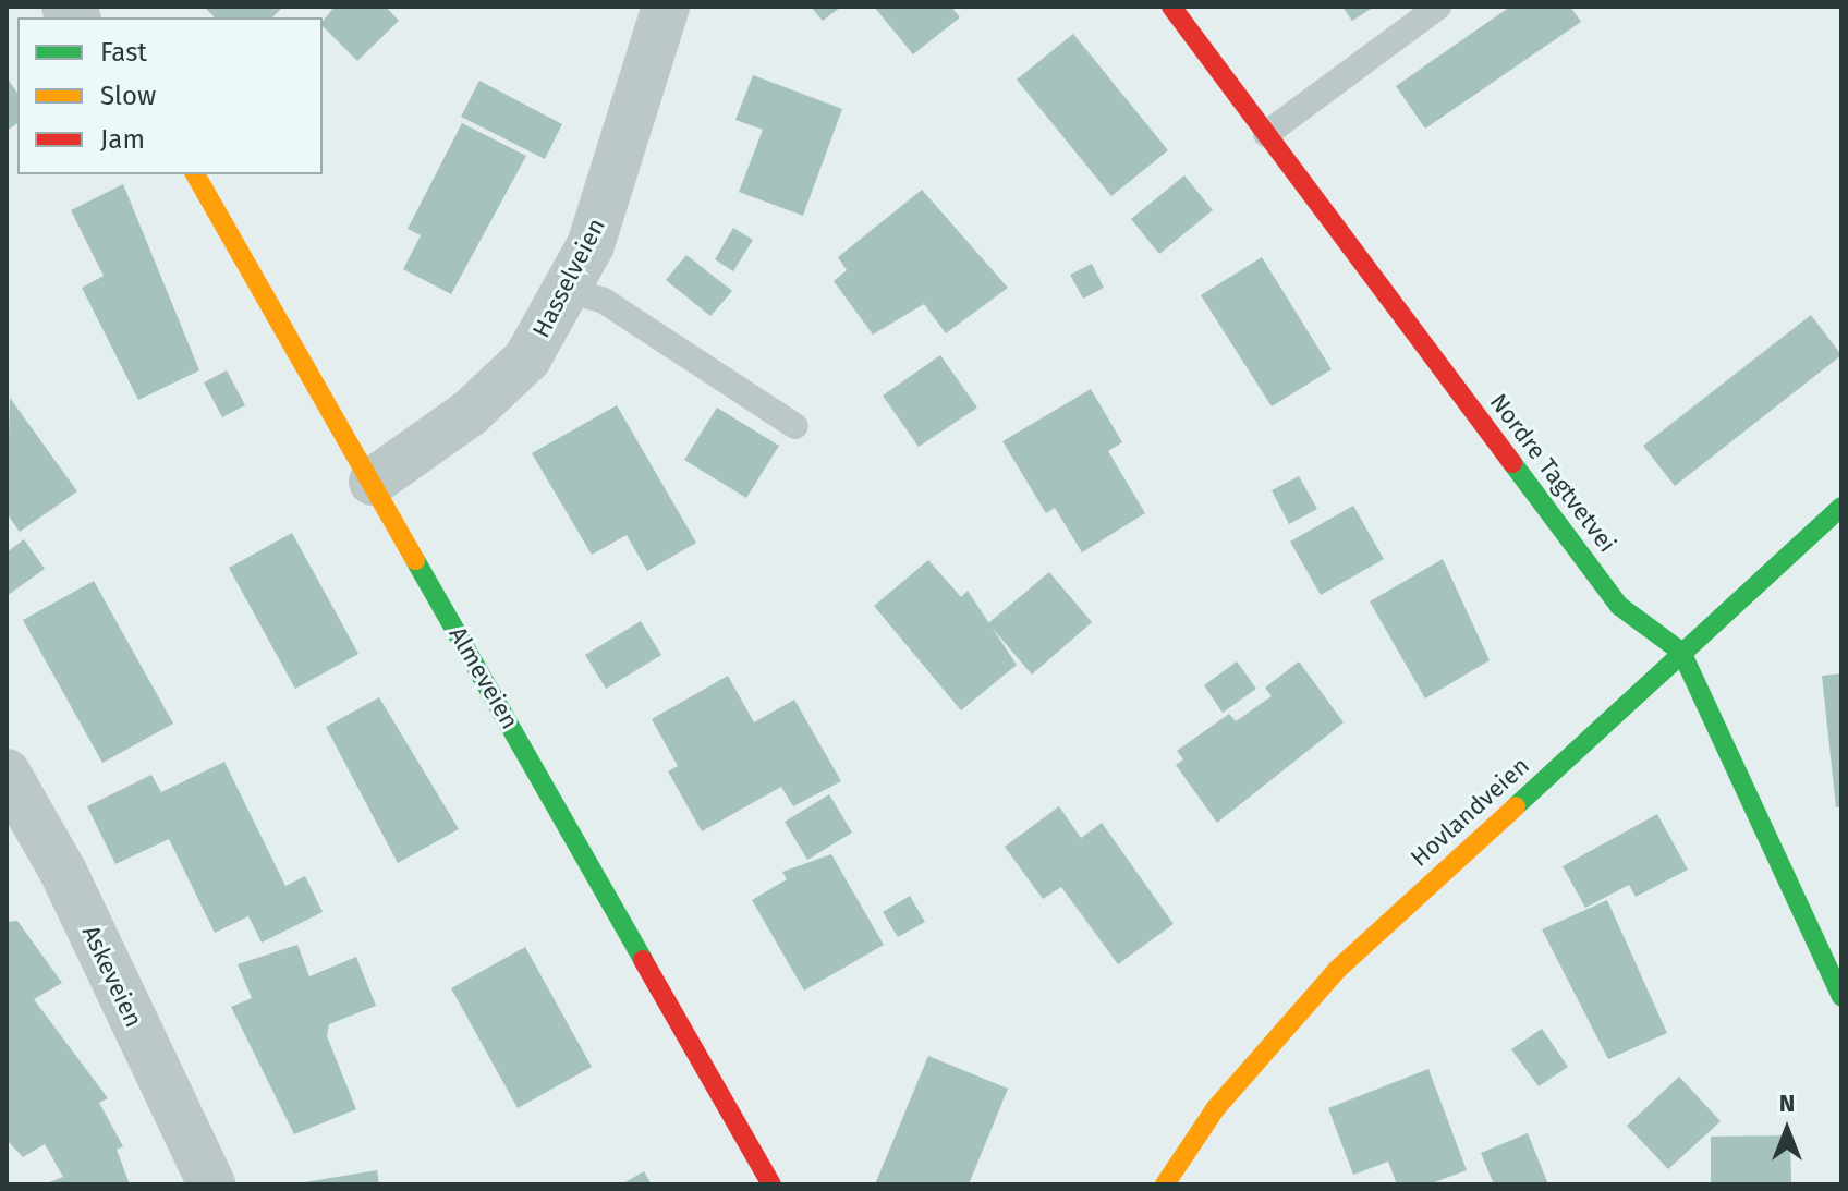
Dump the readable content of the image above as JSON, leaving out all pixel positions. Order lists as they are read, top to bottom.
{
  "streets": {
    "street": [
      "Hasselveien",
      "Nordre Tagtvetvei",
      "Almeveien",
      "Hovlandveien",
      "Askeveien"
    ]
  },
  "crossings": [
    ["Hasselveien", "Almeveien"],
    ["Nordre Tagtvetvei", "Hovlandveien"]
  ],
  "legend": ["Fast", "Slow", "Jam"],
  "north": "top"
}
